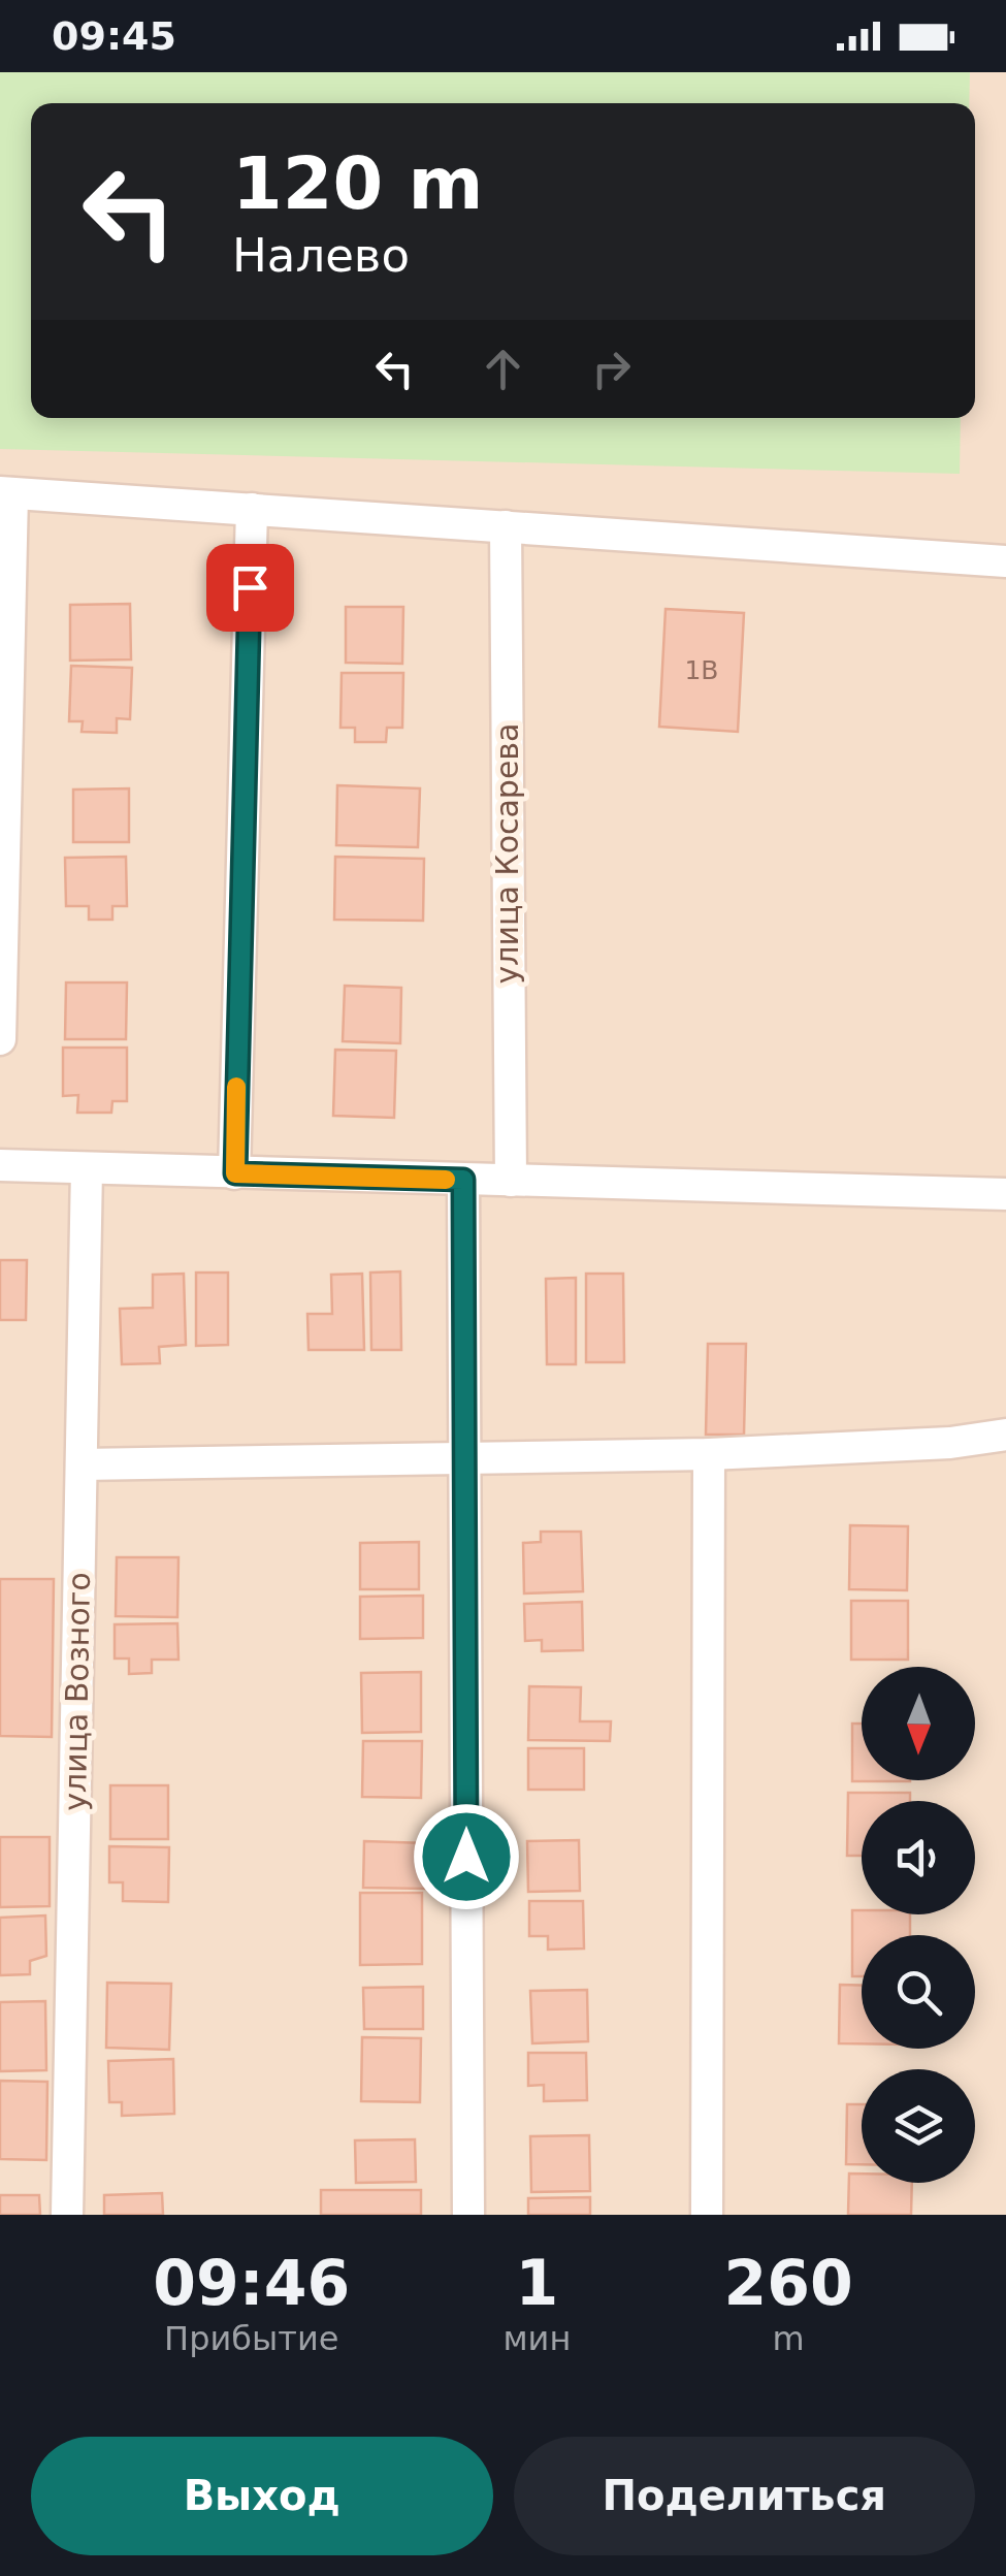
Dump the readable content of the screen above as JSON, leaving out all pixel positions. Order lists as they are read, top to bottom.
{
  "streets": {
    "street": ["улица Косарева", "улица Возного"]
  },
  "house_numbers": ["1В"],
  "north": "bottom",
  "page": {
    "status": "09:45",
    "turn": ["120 m", "Налево"],
    "eta": [
      "09:46",
      "Прибытие",
      "1",
      "мин",
      "260",
      "m"
    ],
    "buttons": ["Выход", "Поделиться"]
  }
}
